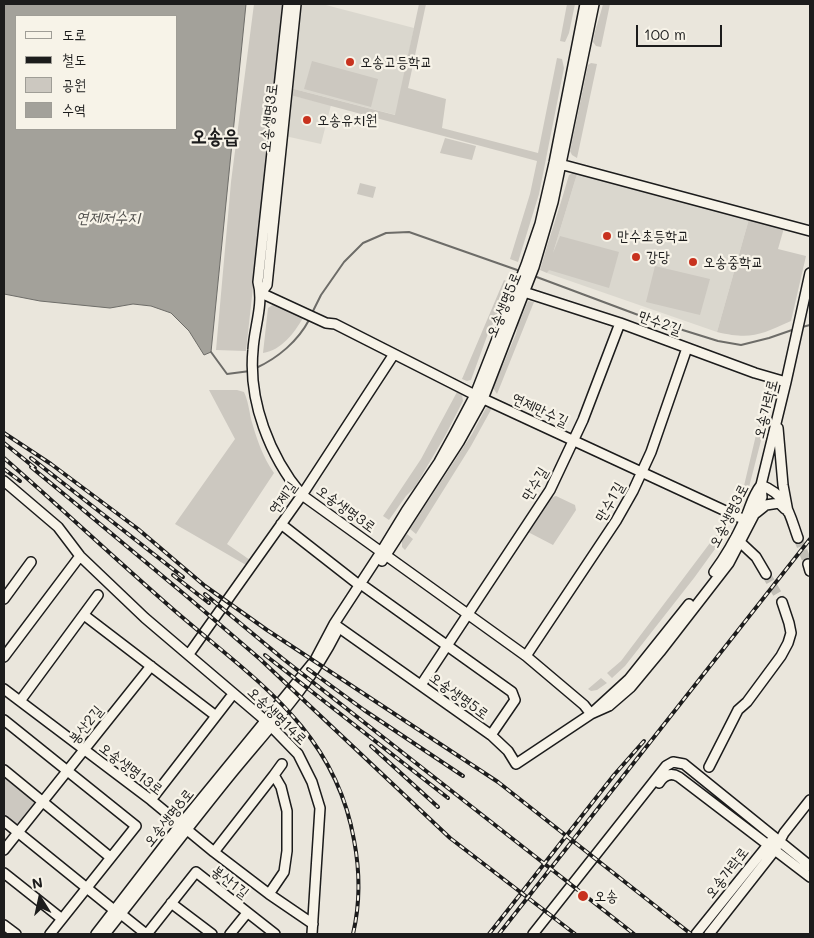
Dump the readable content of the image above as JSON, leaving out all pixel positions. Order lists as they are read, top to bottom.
{
  "streets": {
    "street": [
      "오송생명3로",
      "오송생명5로",
      "만수2길",
      "오송가락로",
      "연제만수길",
      "만수길",
      "연제길",
      "만수1길",
      "오송생명14로",
      "봉산2길",
      "오송생명13로",
      "오송생명8로",
      "봉산1길"
    ]
  },
  "crossings": [
    ["오송생명3로", "오송생명5로"],
    ["오송생명3로", "오송가락로"],
    ["오송생명3로", "연제만수길"],
    ["오송생명3로", "만수길"],
    ["오송생명3로", "연제길"],
    ["오송생명3로", "만수1길"],
    ["오송생명5로", "만수2길"],
    ["오송생명5로", "연제만수길"],
    ["오송생명5로", "만수길"],
    ["오송생명5로", "오송생명8로"],
    ["만수2길", "오송가락로"],
    ["만수2길", "만수길"],
    ["만수2길", "만수1길"],
    ["연제만수길", "만수길"],
    ["연제만수길", "연제길"],
    ["연제만수길", "만수1길"],
    ["연제길", "오송생명14로"],
    ["오송생명14로", "오송생명13로"],
    ["오송생명14로", "오송생명8로"],
    ["봉산2길", "오송생명13로"],
    ["오송생명13로", "오송생명8로"]
  ],
  "districts": ["오송읍"],
  "water": ["연제저수지"],
  "places": [
    "오송고등학교",
    "오송유치원",
    "만수초등학교",
    "강당",
    "오송중학교",
    "오송"
  ],
  "legend": [
    "도로",
    "철도",
    "공원",
    "수역"
  ],
  "scale_bar": "100 m",
  "north": "top"
}
